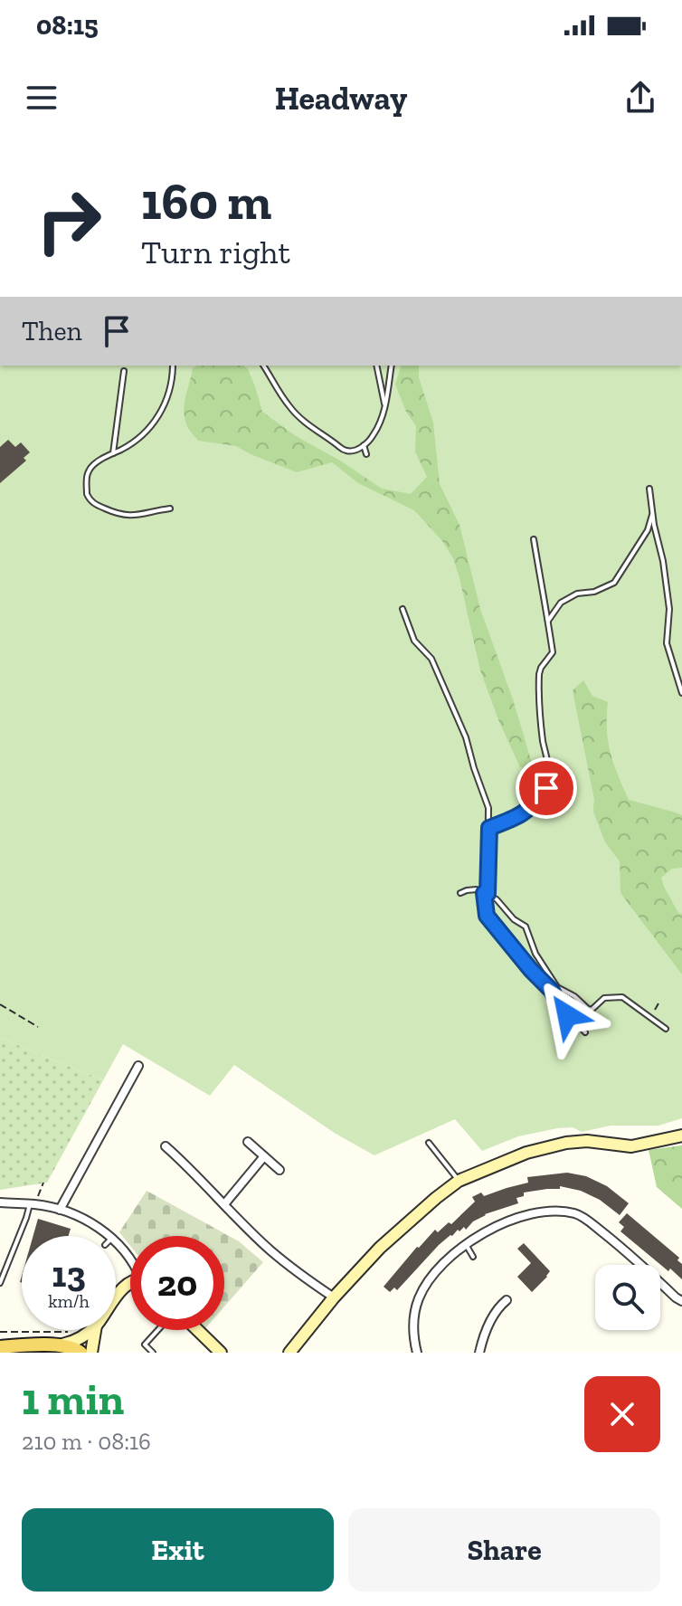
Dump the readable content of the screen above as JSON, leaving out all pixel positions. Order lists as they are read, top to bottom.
{
  "page": {
    "status": "08:15",
    "header": "Headway",
    "turn": ["160 m", "Turn right"],
    "then": "Then",
    "speed": "13 km/h",
    "limit": "20",
    "heading": ["1 min", "210 m · 08:16"],
    "buttons": ["Exit", "Share"]
  }
}
